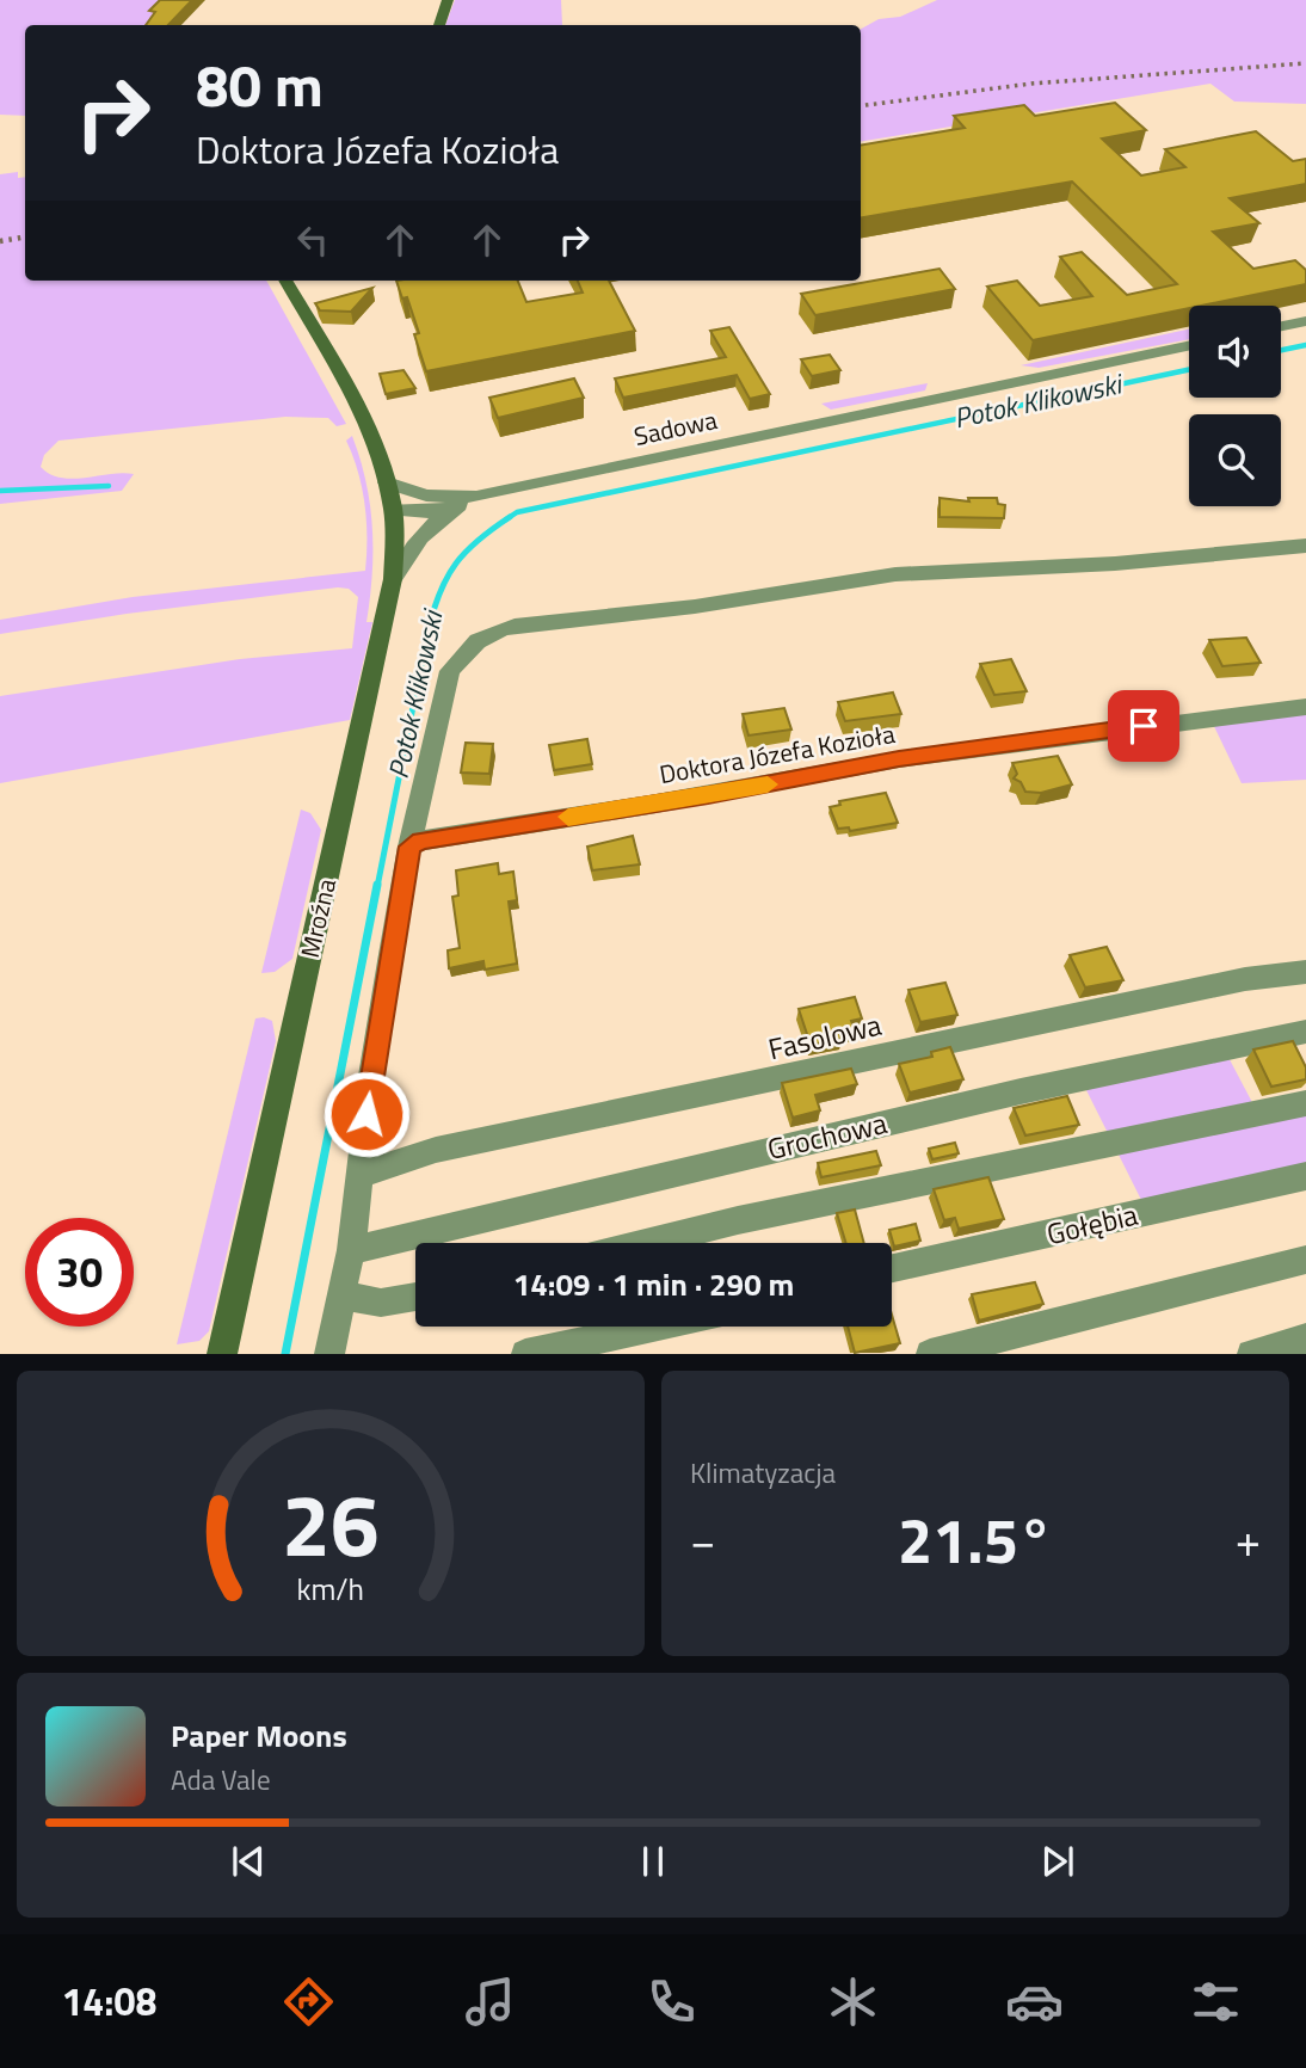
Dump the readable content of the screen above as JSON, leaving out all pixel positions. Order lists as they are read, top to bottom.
{
  "streets": {
    "main road": ["Mroźna"],
    "street": [
      "Sadowa",
      "Doktora Józefa Kozioła",
      "Fasolowa",
      "Grochowa",
      "Gołębia"
    ]
  },
  "crossings": [
    ["Sadowa", "Mroźna"]
  ],
  "water": ["Potok Klikowski"],
  "page": {
    "turn": ["80 m", "Doktora Józefa Kozioła"],
    "limit": "30",
    "trip": "14:09 · 1 min · 290 m",
    "tile": "Klimatyzacja",
    "heat": ["−", "21.5°", "+"],
    "song": ["Paper Moons", "Ada Vale"],
    "tabs": "14:08",
    "gauge": ["26", "km/h"]
  }
}
